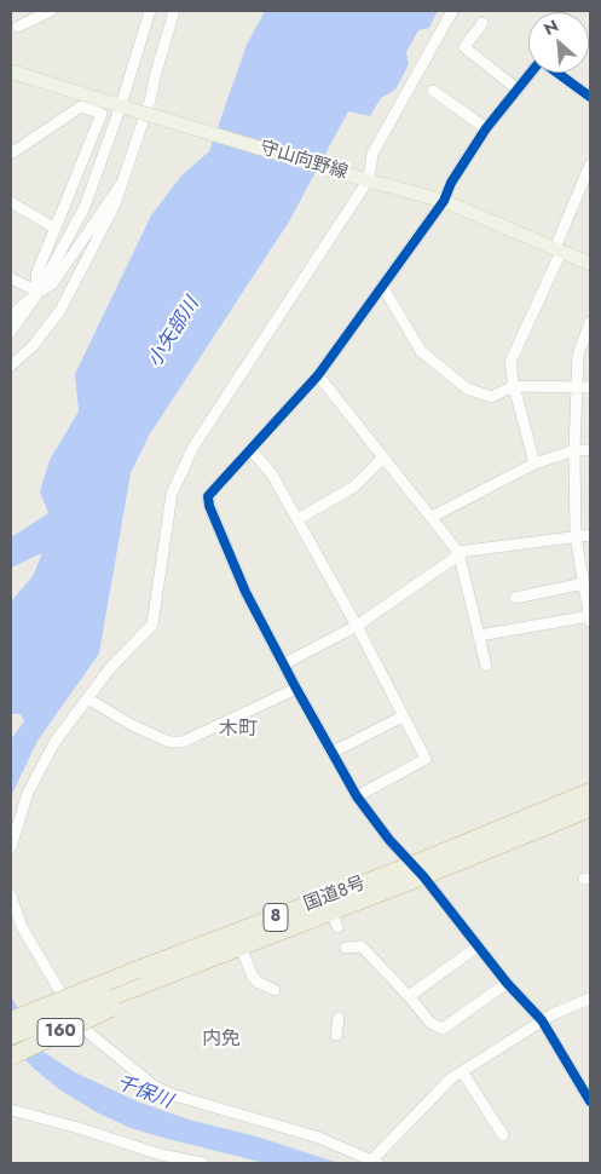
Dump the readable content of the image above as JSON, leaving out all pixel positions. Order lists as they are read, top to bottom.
{
  "streets": {
    "highway": ["国道8号", "8", "160"],
    "main road": ["守山向野線"]
  },
  "crossings": [
    ["国道8号", "160"]
  ],
  "districts": ["木町", "内免"],
  "water": ["小矢部川", "千保川"],
  "north": "top left"
}
